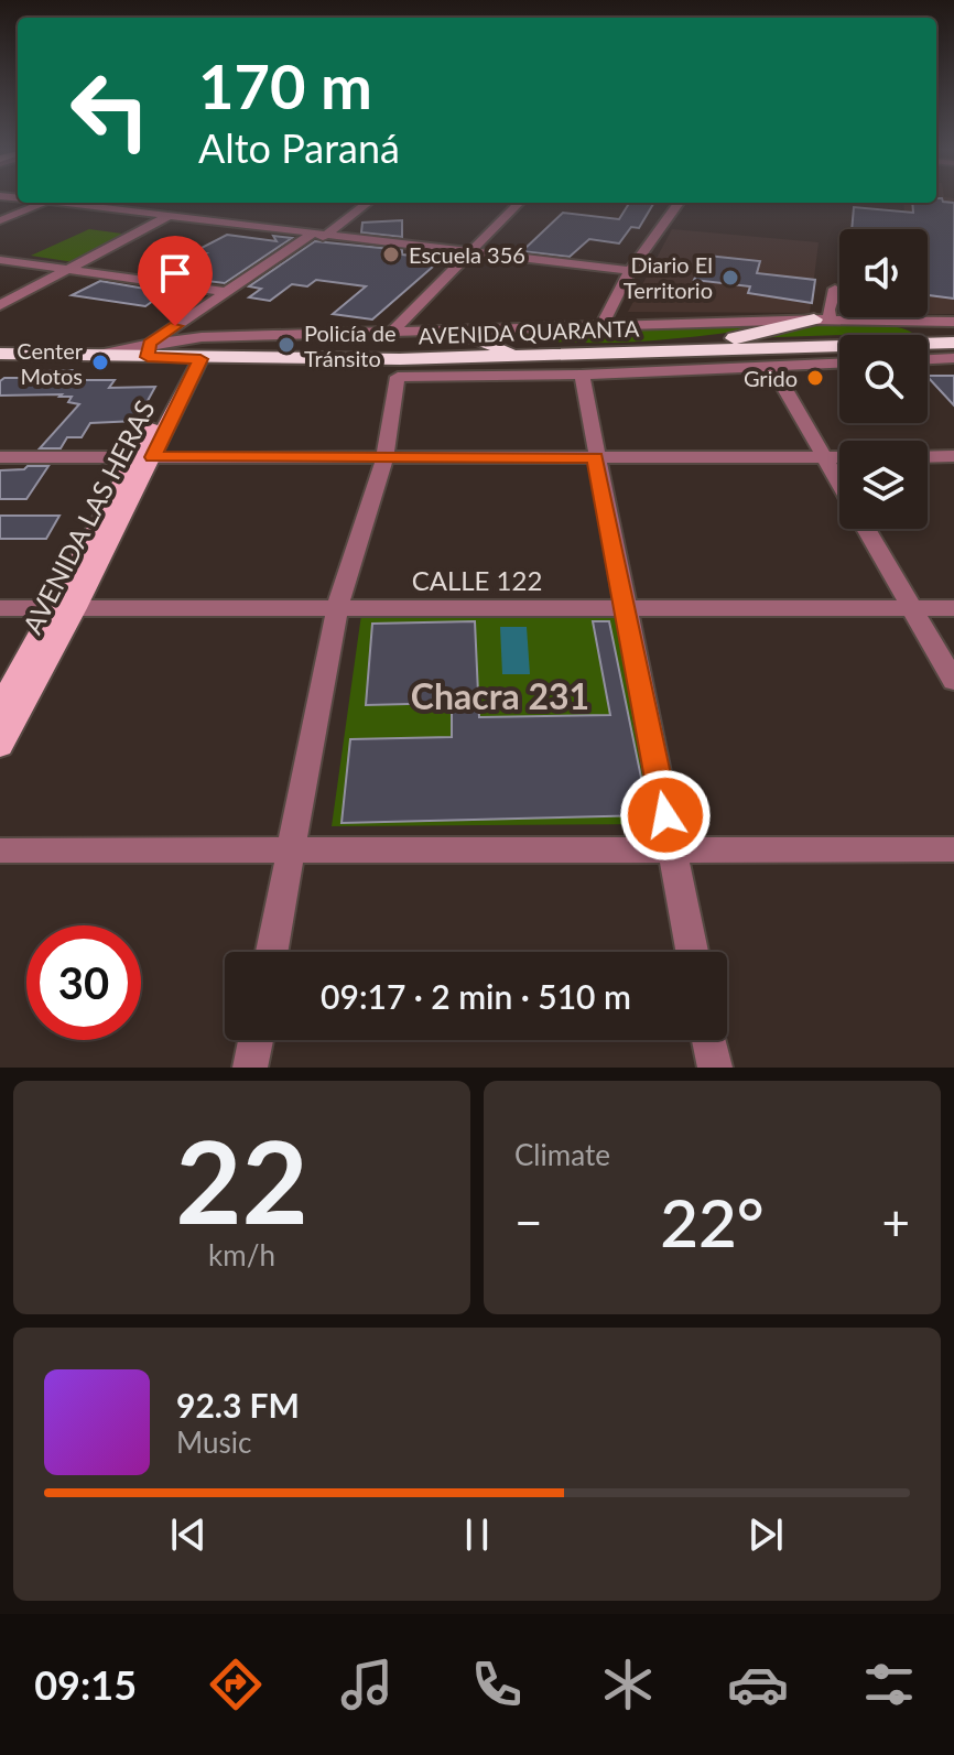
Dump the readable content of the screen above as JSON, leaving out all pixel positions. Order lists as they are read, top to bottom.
{
  "streets": {
    "highway": ["AVENIDA QUARANTA"],
    "main road": ["AVENIDA LAS HERAS"],
    "street": ["CALLE 122"]
  },
  "crossings": [
    ["AVENIDA QUARANTA", "AVENIDA LAS HERAS"],
    ["AVENIDA LAS HERAS", "CALLE 122"]
  ],
  "districts": ["Chacra 231"],
  "places": [
    "Escuela 356",
    "Diario El Territorio",
    "Policía de Tránsito",
    "Center Motos",
    "Grido"
  ],
  "page": {
    "turn": ["170 m", "Alto Paraná"],
    "limit": "30",
    "trip": "09:17 · 2 min · 510 m",
    "tile": [
      ["22", "km/h"],
      "Climate"
    ],
    "heat": ["−", "22°", "+"],
    "song": ["92.3 FM", "Music"],
    "tabs": "09:15"
  }
}
